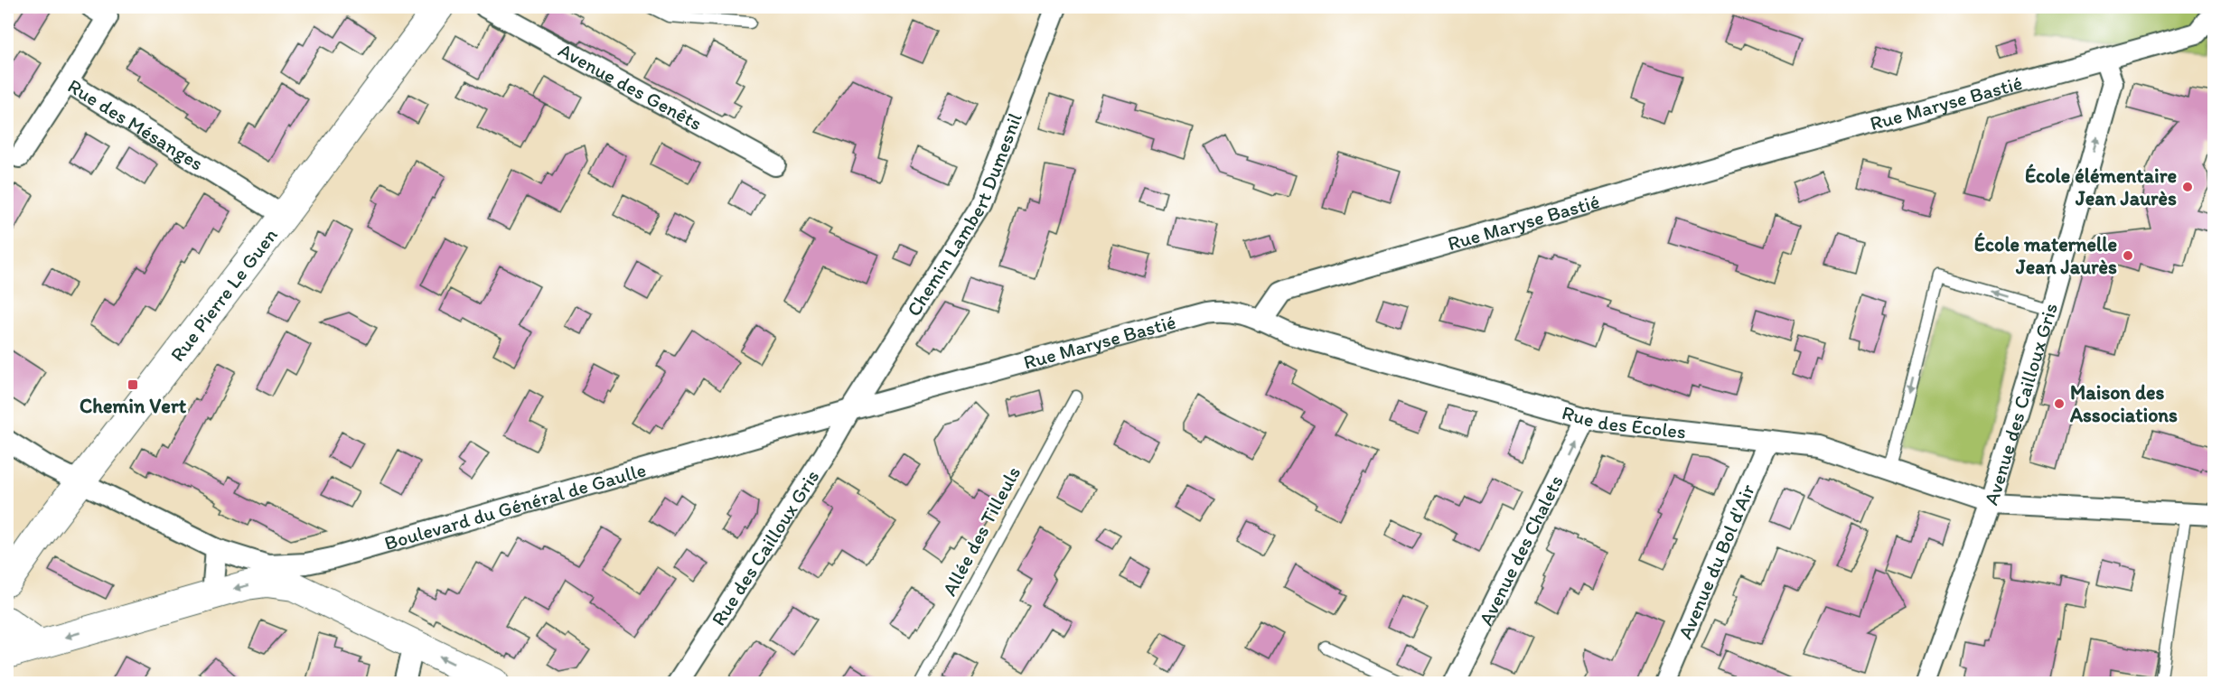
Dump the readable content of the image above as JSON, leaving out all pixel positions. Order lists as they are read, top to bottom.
{
  "streets": {
    "street": [
      "Avenue des Genêts",
      "Rue Maryse Bastié",
      "Rue des Mésanges",
      "Chemin Lambert Dumesnil",
      "Rue Pierre Le Guen",
      "Avenue des Cailloux Gris",
      "Rue des Écoles",
      "Boulevard du Général de Gaulle",
      "Rue des Cailloux Gris",
      "Avenue des Chalets",
      "Avenue du Bol d'Air"
    ],
    "lane": ["Allée des Tilleuls"]
  },
  "crossings": [
    ["Rue Maryse Bastié", "Chemin Lambert Dumesnil"],
    ["Rue Maryse Bastié", "Avenue des Cailloux Gris"],
    ["Rue Maryse Bastié", "Rue des Écoles"],
    ["Rue Maryse Bastié", "Boulevard du Général de Gaulle"],
    ["Rue Maryse Bastié", "Rue des Cailloux Gris"],
    ["Rue des Mésanges", "Rue Pierre Le Guen"],
    ["Chemin Lambert Dumesnil", "Rue des Cailloux Gris"],
    ["Avenue des Cailloux Gris", "Rue des Écoles"],
    ["Rue des Écoles", "Avenue des Chalets"],
    ["Rue des Écoles", "Avenue du Bol d'Air"]
  ],
  "one_way": ["Avenue des Cailloux Gris", "Avenue des Chalets"],
  "places": {
    "other": ["École élémentaire Jean Jaurès", "École maternelle Jean Jaurès", "Maison des Associations"],
    "transit": ["Chemin Vert"]
  }
}
